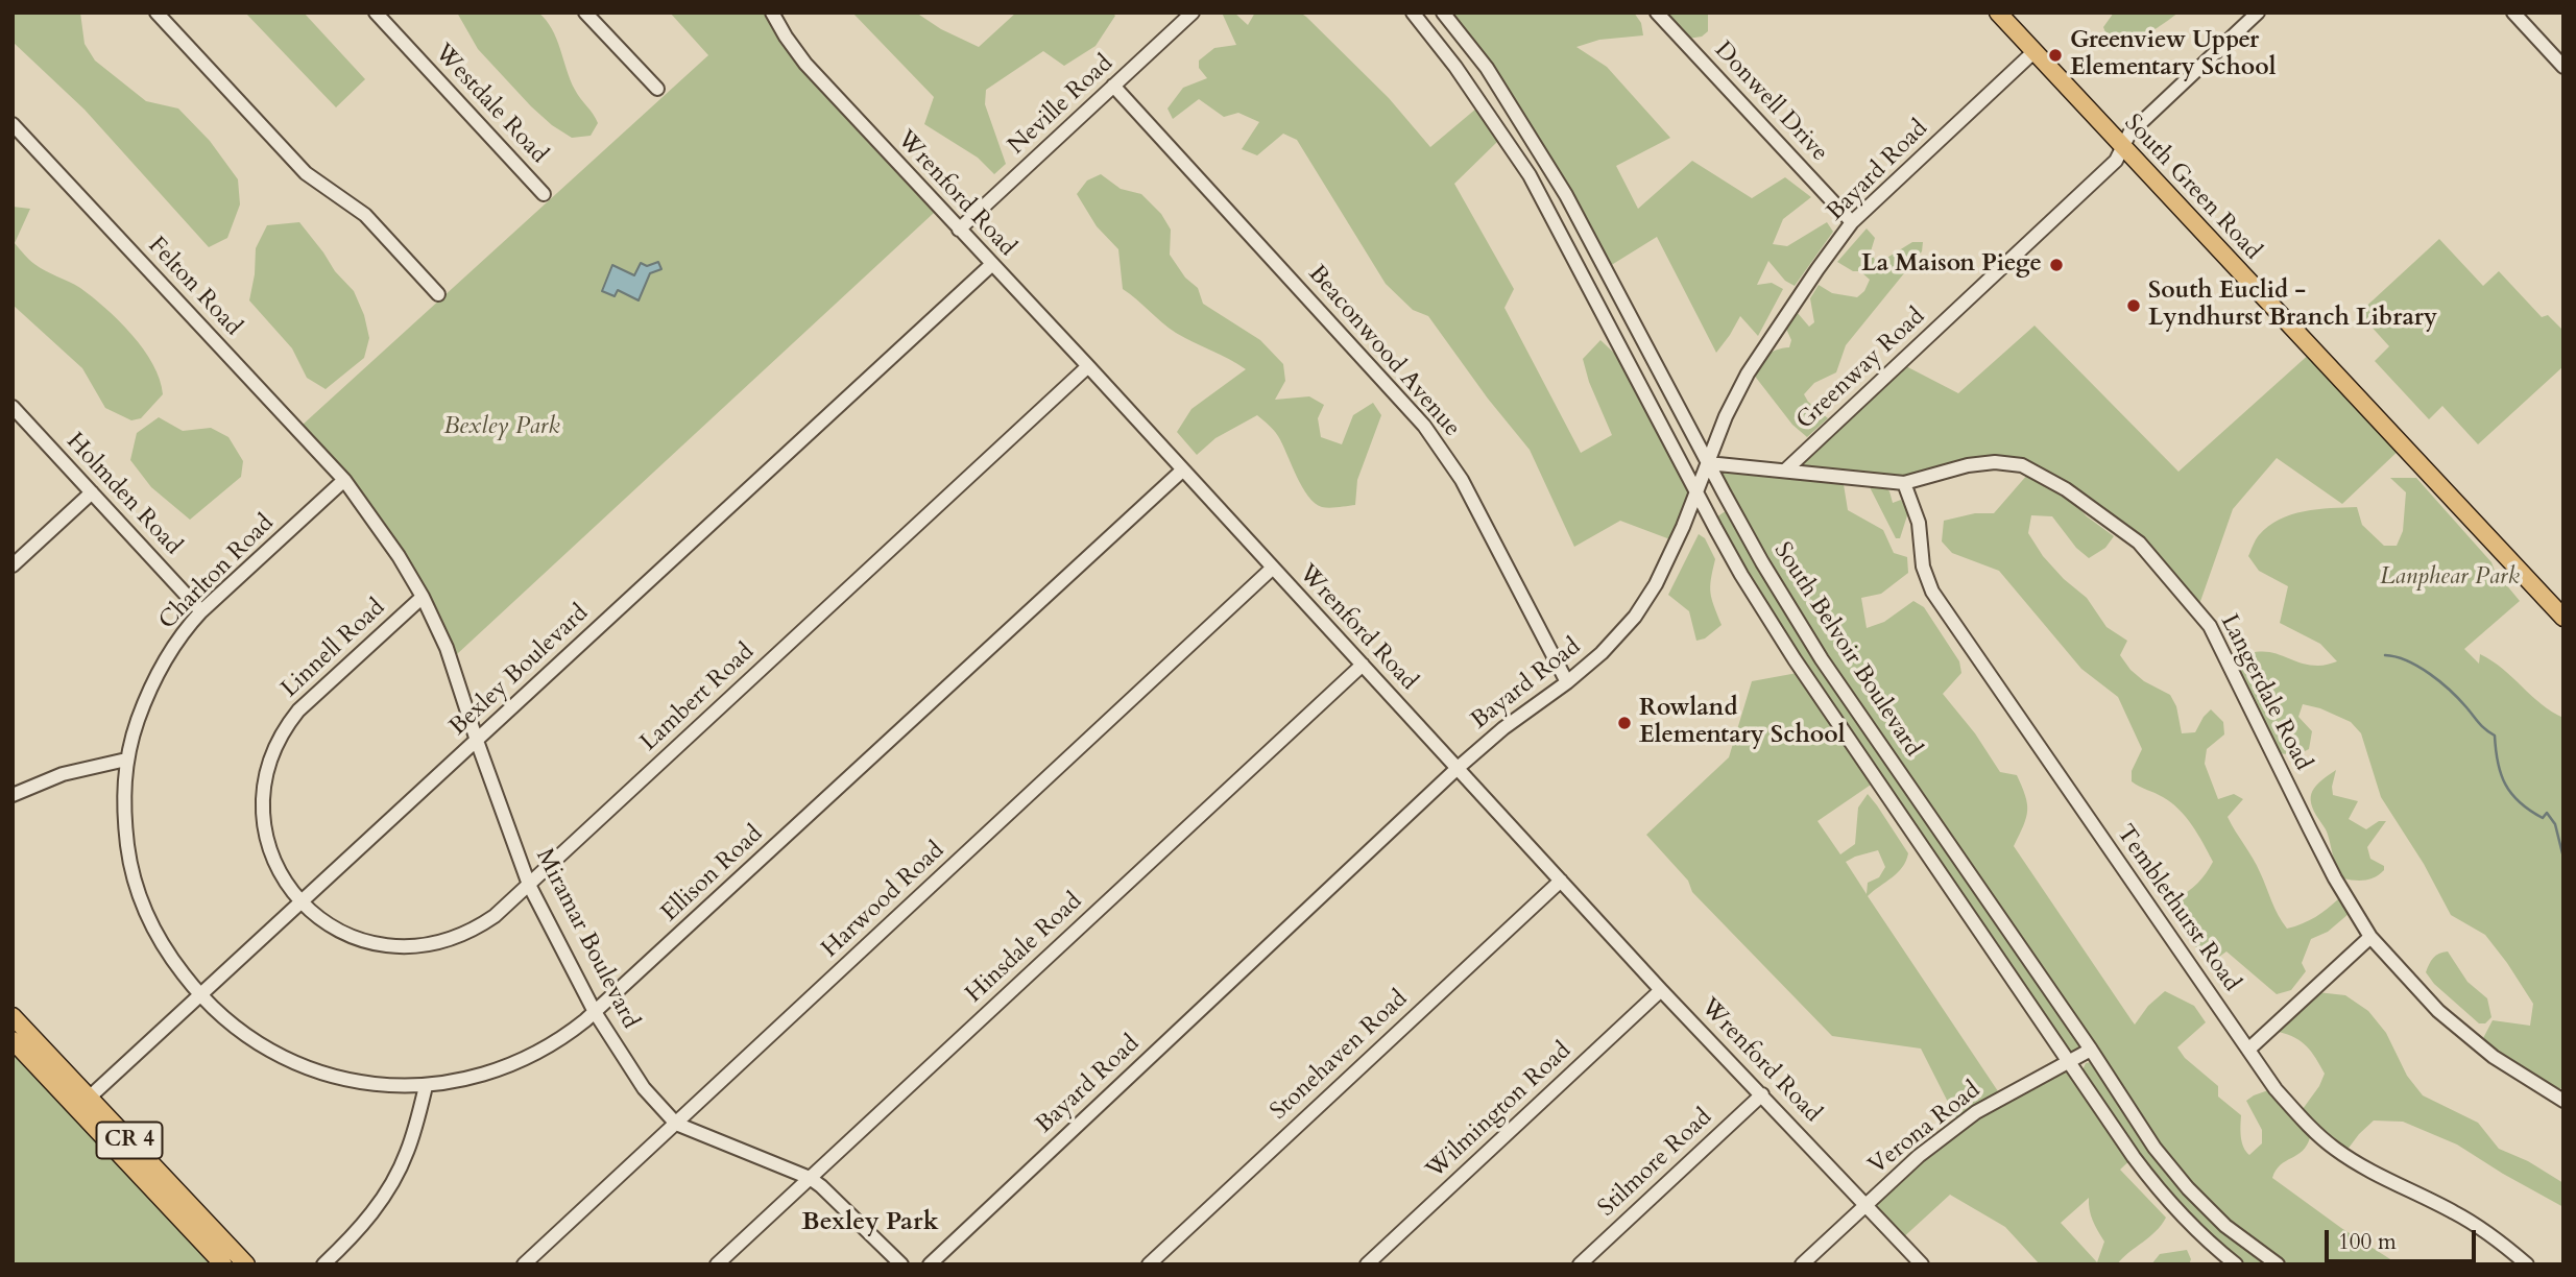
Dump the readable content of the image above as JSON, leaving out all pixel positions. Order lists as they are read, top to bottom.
{
  "streets": {
    "main road": ["South Green Road", "CR 4"],
    "street": [
      "Donwell Drive",
      "Westdale Road",
      "Neville Road",
      "Bayard Road",
      "Wrenford Road",
      "Felton Road",
      "Beaconwood Avenue",
      "Greenway Road",
      "Holmden Road",
      "Charlton Road",
      "Linnell Road",
      "South Belvoir Boulevard",
      "Bexley Boulevard",
      "Langerdale Road",
      "Lambert Road",
      "Ellison Road",
      "Harwood Road",
      "Temblethurst Road",
      "Miramar Boulevard",
      "Hinsdale Road",
      "Stonehaven Road",
      "Wilmington Road",
      "Verona Road",
      "Stilmore Road"
    ]
  },
  "crossings": [
    ["Donwell Drive", "Bayard Road"],
    ["Neville Road", "Wrenford Road"],
    ["Neville Road", "Beaconwood Avenue"],
    ["Bayard Road", "South Green Road"],
    ["Bayard Road", "Wrenford Road"],
    ["Bayard Road", "Beaconwood Avenue"],
    ["Bayard Road", "South Belvoir Boulevard"],
    ["Bayard Road", "Langerdale Road"],
    ["South Green Road", "Greenway Road"],
    ["Wrenford Road", "Bexley Boulevard"],
    ["Wrenford Road", "Lambert Road"],
    ["Wrenford Road", "Ellison Road"],
    ["Wrenford Road", "Harwood Road"],
    ["Wrenford Road", "Hinsdale Road"],
    ["Wrenford Road", "Stonehaven Road"],
    ["Wrenford Road", "Wilmington Road"],
    ["Wrenford Road", "Verona Road"],
    ["Wrenford Road", "Stilmore Road"],
    ["Felton Road", "Charlton Road"],
    ["Felton Road", "Miramar Boulevard"],
    ["Greenway Road", "Langerdale Road"],
    ["Holmden Road", "Charlton Road"],
    ["Charlton Road", "Bexley Boulevard"],
    ["Charlton Road", "Ellison Road"],
    ["Charlton Road", "Miramar Boulevard"],
    ["Linnell Road", "Bexley Boulevard"],
    ["Linnell Road", "Lambert Road"],
    ["Linnell Road", "Miramar Boulevard"],
    ["South Belvoir Boulevard", "Langerdale Road"],
    ["South Belvoir Boulevard", "Verona Road"],
    ["Bexley Boulevard", "Lambert Road"],
    ["Bexley Boulevard", "Ellison Road"],
    ["Bexley Boulevard", "Miramar Boulevard"],
    ["Bexley Boulevard", "CR 4"],
    ["Langerdale Road", "Temblethurst Road"],
    ["Lambert Road", "Miramar Boulevard"],
    ["Ellison Road", "Miramar Boulevard"],
    ["Harwood Road", "Miramar Boulevard"],
    ["Miramar Boulevard", "Hinsdale Road"]
  ],
  "districts": ["Bexley Park"],
  "parks": ["Bexley Park", "Lanphear Park"],
  "places": [
    "Greenview Upper Elementary School",
    "La Maison Piege",
    "South Euclid - Lyndhurst Branch Library",
    "Rowland Elementary School"
  ],
  "scale_bar": "100 m"
}
